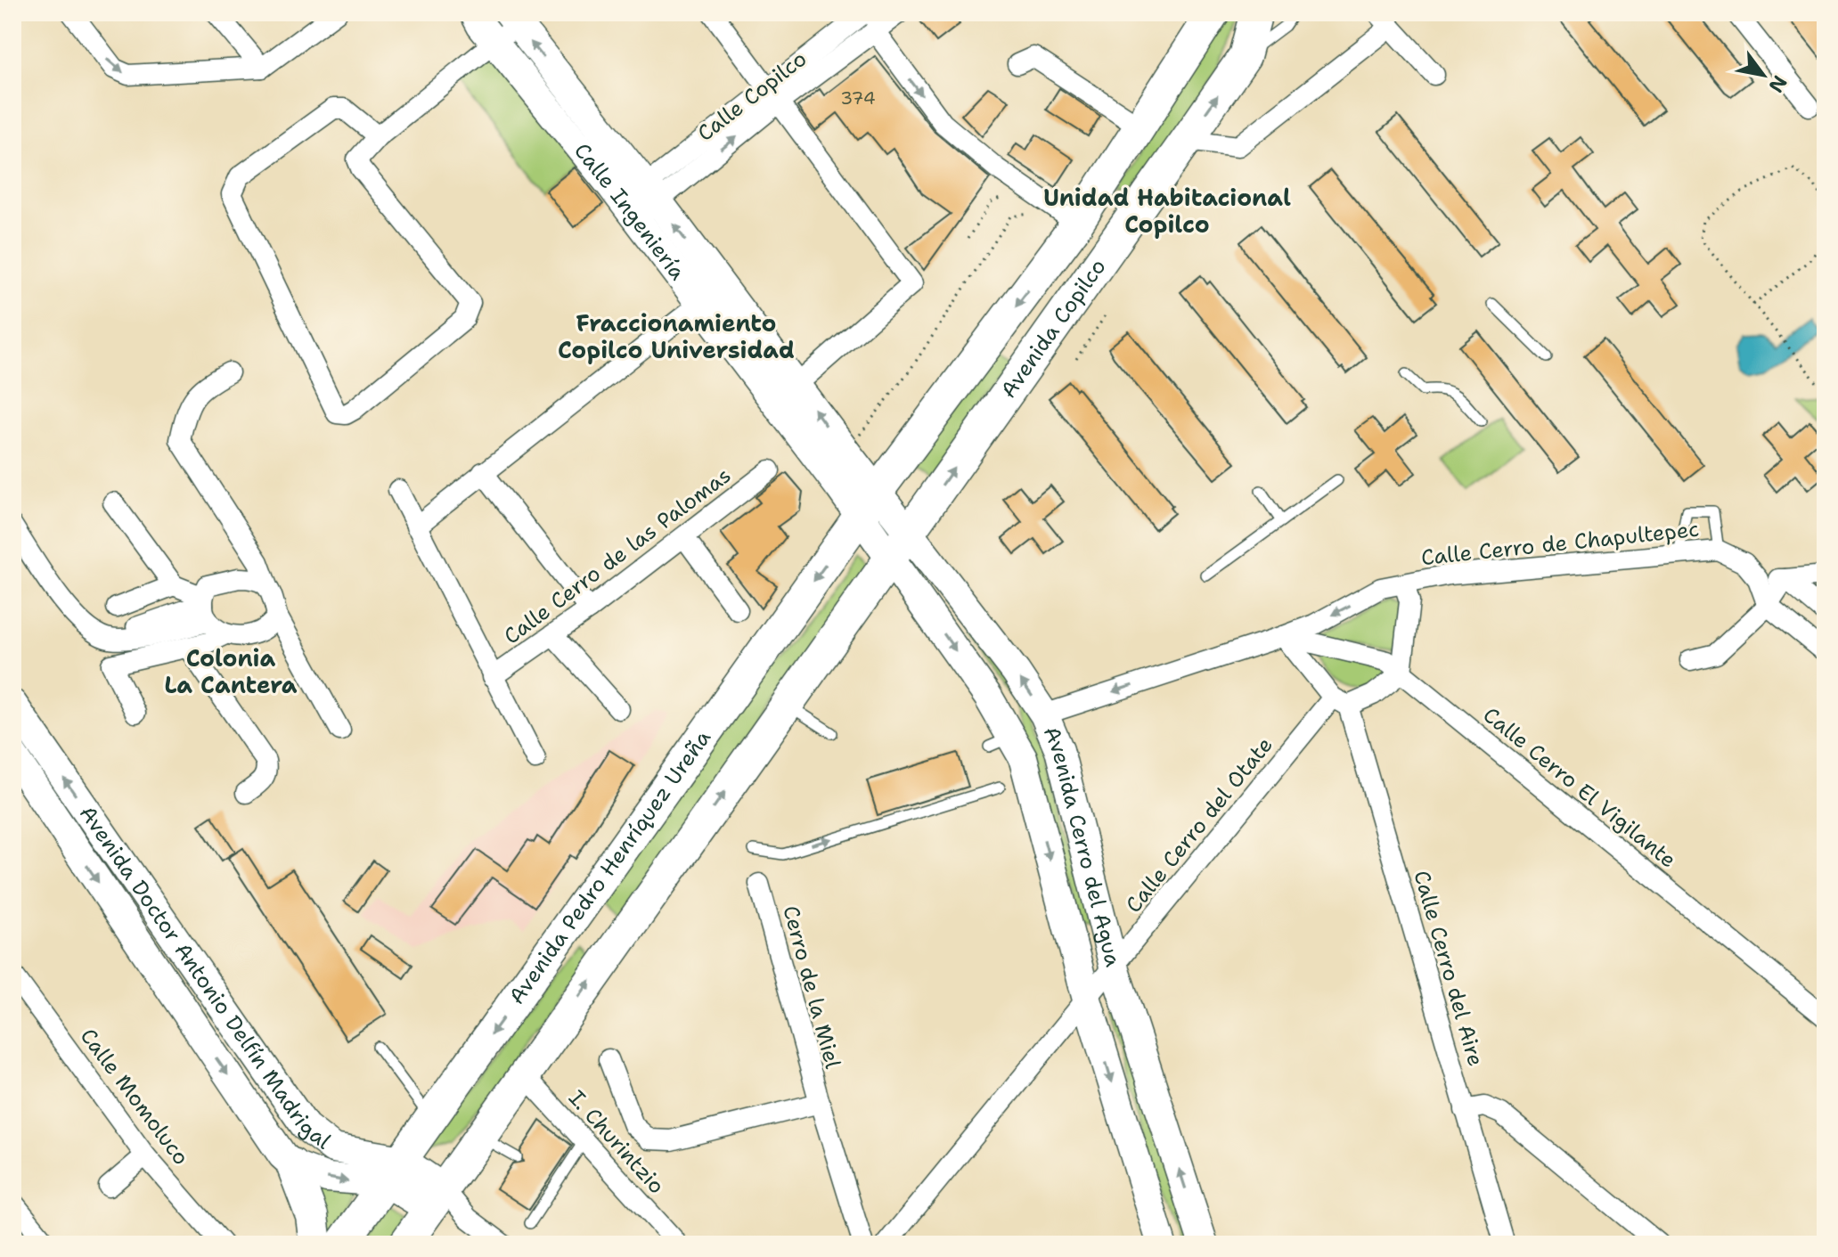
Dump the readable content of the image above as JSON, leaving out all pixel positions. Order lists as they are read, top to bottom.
{
  "streets": {
    "main road": ["Avenida Copilco", "Avenida Pedro Henríquez Ureña"],
    "street": [
      "Calle Copilco",
      "Calle Ingeniería",
      "Calle Cerro de Chapultepec",
      "Calle Cerro de las Palomas",
      "Calle Cerro El Vigilante",
      "Calle Cerro del Otate",
      "Avenida Cerro del Agua",
      "Calle Cerro del Aire",
      "Avenida Doctor Antonio Delfín Madrigal",
      "Cerro de la Miel",
      "Calle Momoluco",
      "I. Churintzio"
    ]
  },
  "crossings": [
    ["Calle Copilco", "Calle Ingeniería"],
    ["Calle Ingeniería", "Avenida Copilco"],
    ["Calle Ingeniería", "Avenida Cerro del Agua"],
    ["Calle Ingeniería", "Avenida Pedro Henríquez Ureña"],
    ["Avenida Copilco", "Avenida Cerro del Agua"],
    ["Avenida Copilco", "Avenida Pedro Henríquez Ureña"],
    ["Calle Cerro de Chapultepec", "Calle Cerro El Vigilante"],
    ["Calle Cerro de Chapultepec", "Avenida Cerro del Agua"],
    ["Calle Cerro El Vigilante", "Calle Cerro del Otate"],
    ["Calle Cerro del Otate", "Avenida Cerro del Agua"],
    ["Calle Cerro del Otate", "Calle Cerro del Aire"],
    ["Avenida Cerro del Agua", "Avenida Pedro Henríquez Ureña"],
    ["Avenida Pedro Henríquez Ureña", "Avenida Doctor Antonio Delfín Madrigal"]
  ],
  "one_way": ["Calle Cerro de Chapultepec"],
  "districts": ["Unidad Habitacional Copilco", "Fraccionamiento Copilco Universidad", "Colonia La Cantera"],
  "house_numbers": ["374"],
  "north": "bottom right"
}
